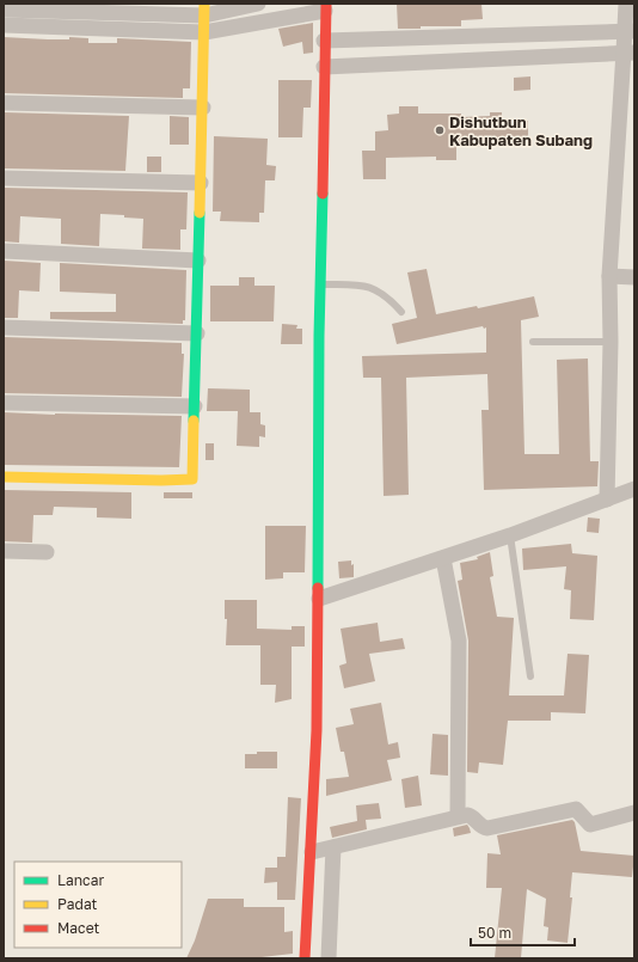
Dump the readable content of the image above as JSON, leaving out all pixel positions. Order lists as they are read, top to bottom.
{
  "places": ["Dishutbun Kabupaten Subang"],
  "legend": ["Lancar", "Padat", "Macet"],
  "scale_bar": "50 m"
}
